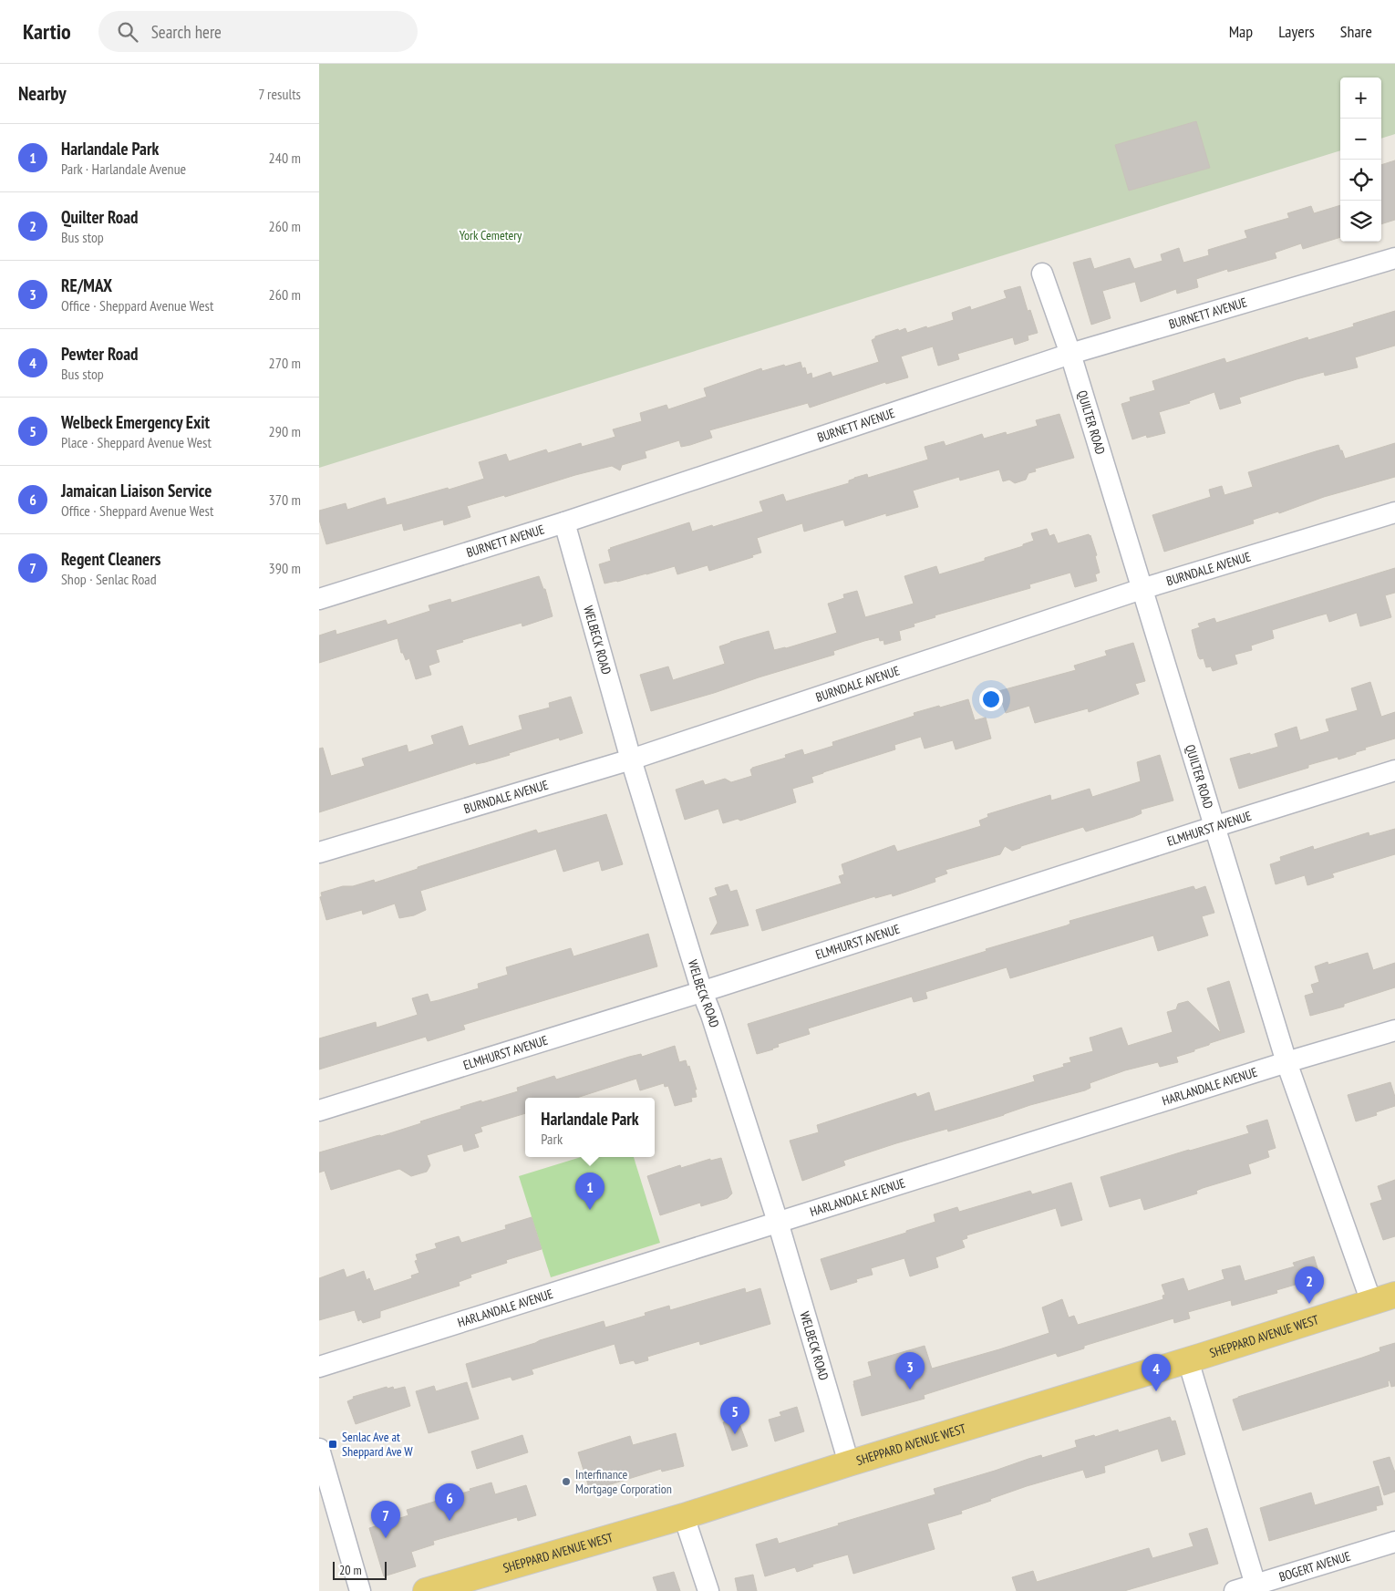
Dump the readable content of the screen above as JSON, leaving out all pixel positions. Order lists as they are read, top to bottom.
{
  "streets": {
    "main road": ["SHEPPARD AVENUE WEST"],
    "street": [
      "BURNETT AVENUE",
      "QUILTER ROAD",
      "BURNDALE AVENUE",
      "WELBECK ROAD",
      "ELMHURST AVENUE",
      "HARLANDALE AVENUE",
      "BOGERT AVENUE"
    ]
  },
  "crossings": [
    ["BURNETT AVENUE", "QUILTER ROAD"],
    ["BURNETT AVENUE", "WELBECK ROAD"],
    ["QUILTER ROAD", "BURNDALE AVENUE"],
    ["QUILTER ROAD", "ELMHURST AVENUE"],
    ["QUILTER ROAD", "HARLANDALE AVENUE"],
    ["QUILTER ROAD", "SHEPPARD AVENUE WEST"],
    ["BURNDALE AVENUE", "WELBECK ROAD"],
    ["WELBECK ROAD", "ELMHURST AVENUE"],
    ["WELBECK ROAD", "HARLANDALE AVENUE"],
    ["WELBECK ROAD", "SHEPPARD AVENUE WEST"]
  ],
  "parks": ["York Cemetery"],
  "places": {
    "transit": ["Senlac Ave at Sheppard Ave W"],
    "other": ["Interfinance Mortgage Corporation"]
  },
  "scale_bar": "20 m",
  "page": {
    "header": "Kartio",
    "search": "Search here",
    "nav": ["Map", "Layers", "Share"],
    "heading": ["Nearby", "7 results"],
    "map_buttons": ["+", "−"],
    "list": [
      {
        "mark": "1",
        "name": "Harlandale Park",
        "note": "Park · Harlandale Avenue",
        "value": "240 m"
      },
      {
        "mark": "2",
        "name": "Quilter Road",
        "note": "Bus stop",
        "value": "260 m"
      },
      {
        "mark": "3",
        "name": "RE/MAX",
        "note": "Office · Sheppard Avenue West",
        "value": "260 m"
      },
      {
        "mark": "4",
        "name": "Pewter Road",
        "note": "Bus stop",
        "value": "270 m"
      },
      {
        "mark": "5",
        "name": "Welbeck Emergency Exit",
        "note": "Place · Sheppard Avenue West",
        "value": "290 m"
      },
      {
        "mark": "6",
        "name": "Jamaican Liaison Service",
        "note": "Office · Sheppard Avenue West",
        "value": "370 m"
      },
      {
        "mark": "7",
        "name": "Regent Cleaners",
        "note": "Shop · Senlac Road",
        "value": "390 m"
      }
    ],
    "popup": ["Harlandale Park", "Park"],
    "pins": [
      "1",
      "2",
      "3",
      "4",
      "5",
      "6",
      "7"
    ],
    "scale": "20 m"
  }
}
